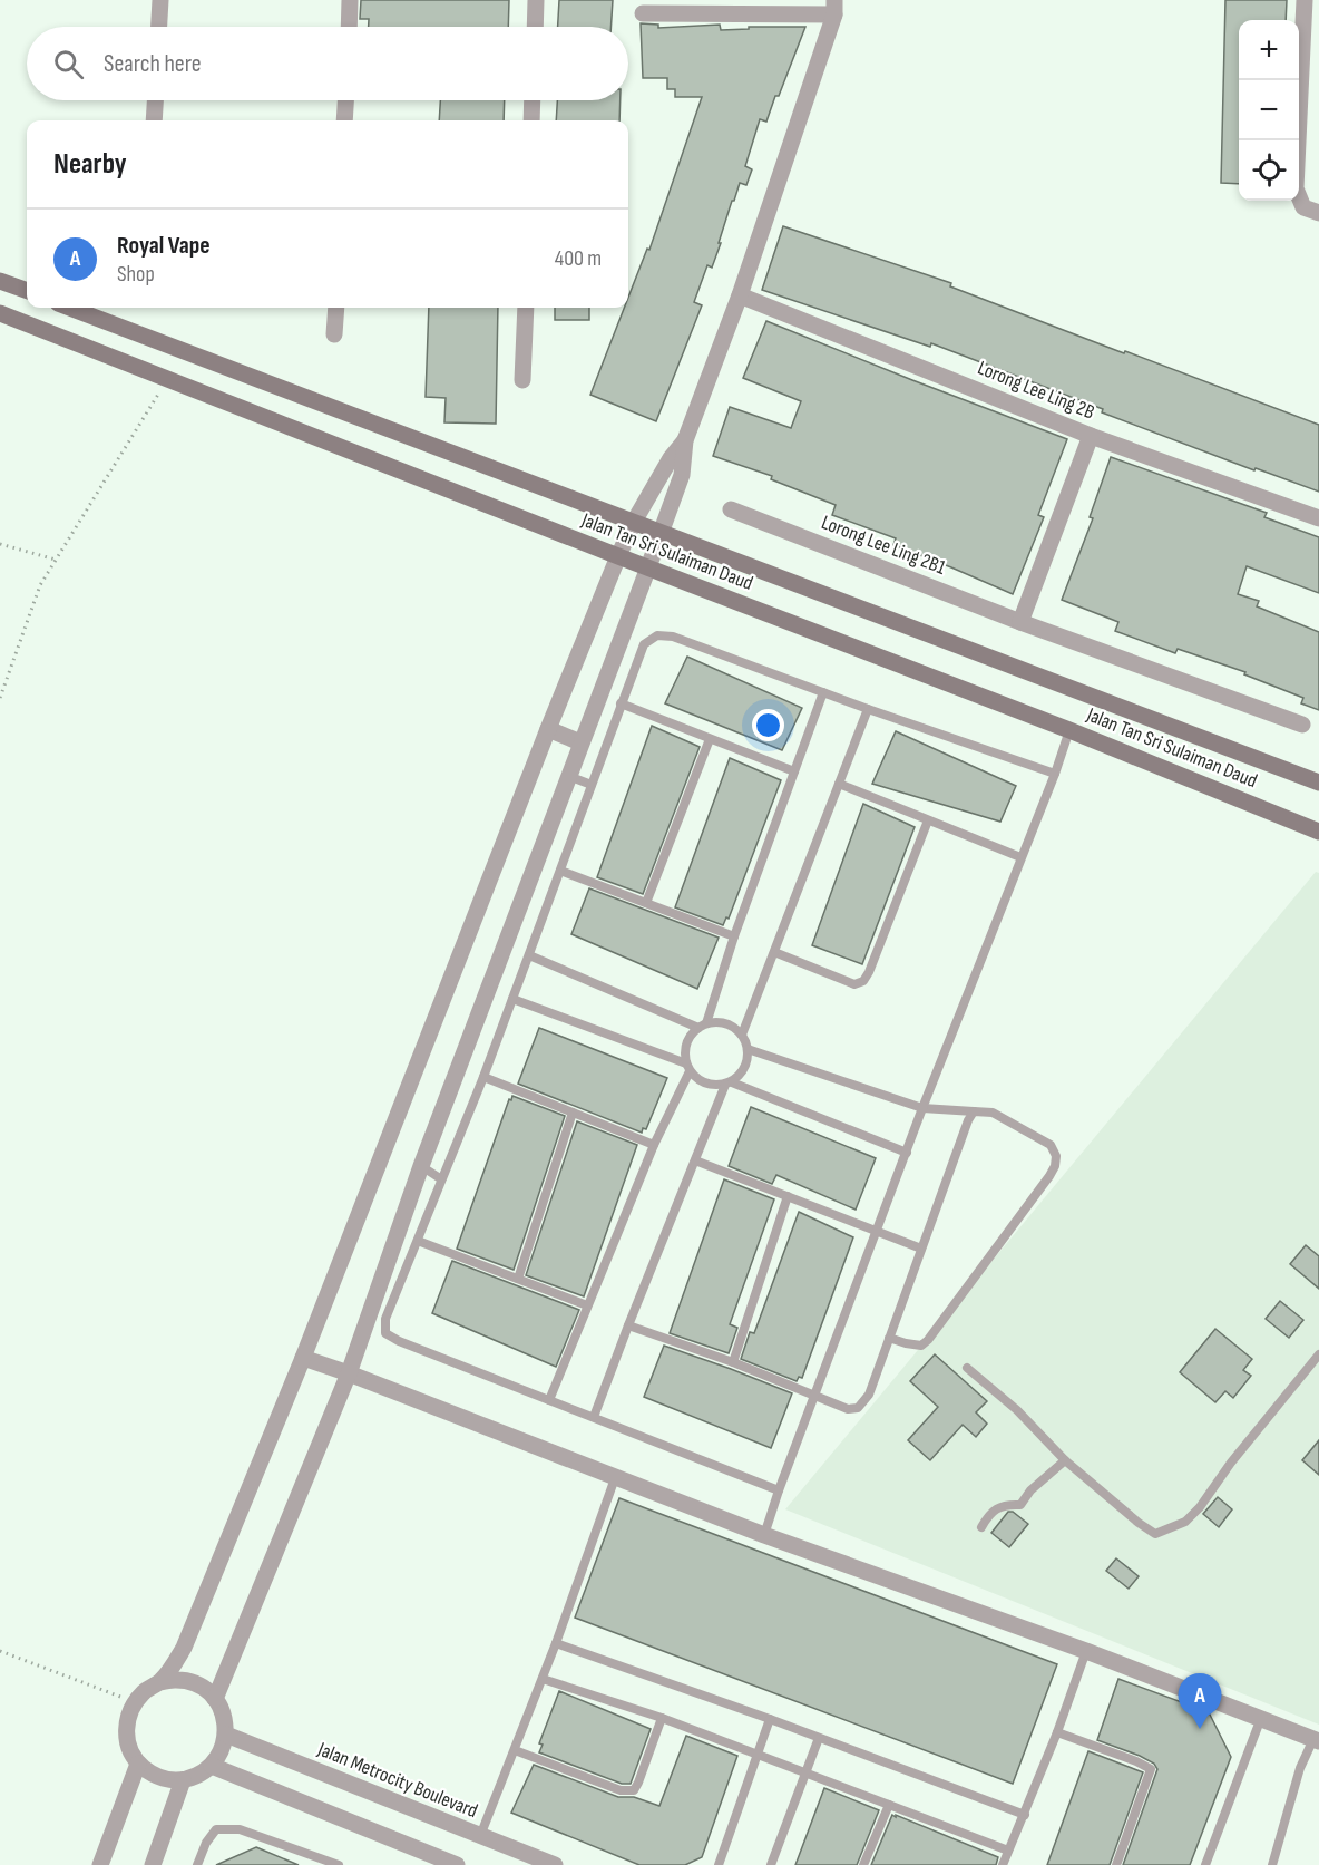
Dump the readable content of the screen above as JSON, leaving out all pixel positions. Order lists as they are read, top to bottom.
{
  "streets": {
    "main road": ["Jalan Tan Sri Sulaiman Daud"],
    "street": ["Lorong Lee Ling 2B", "Lorong Lee Ling 2B1", "Jalan Metrocity Boulevard"]
  },
  "page": {
    "map_buttons": ["+", "−"],
    "search": "Search here",
    "heading": "Nearby",
    "list": [
      {
        "mark": "A",
        "name": "Royal Vape",
        "note": "Shop",
        "value": "400 m"
      }
    ],
    "pins": "A"
  }
}
